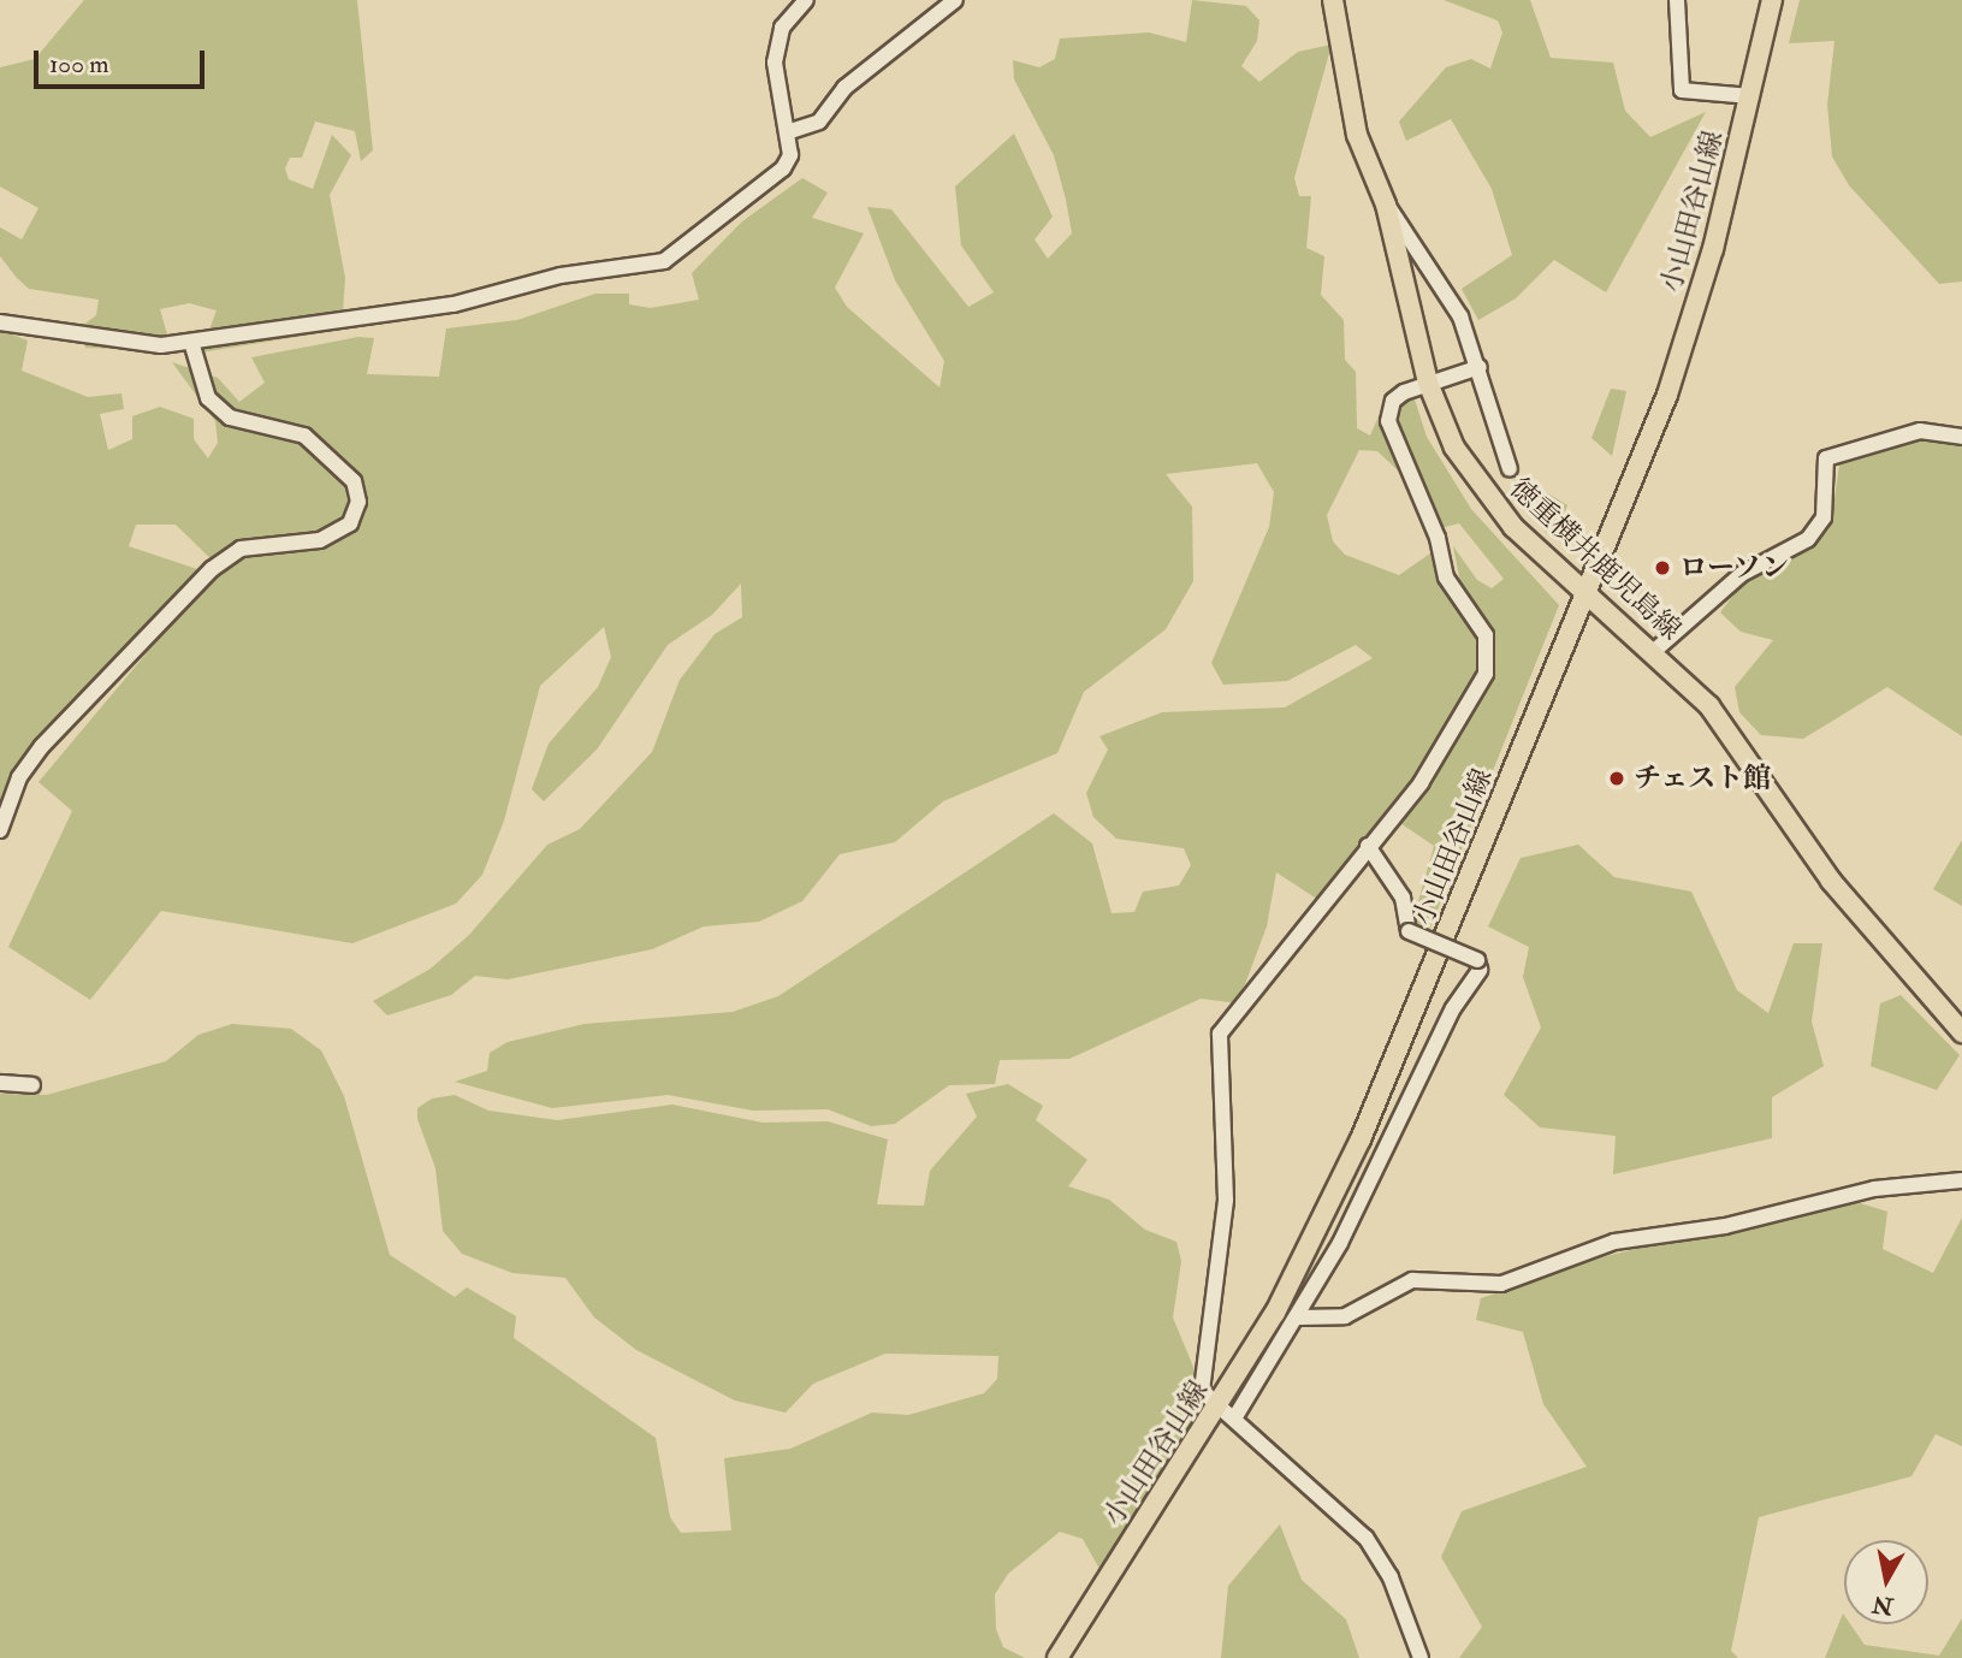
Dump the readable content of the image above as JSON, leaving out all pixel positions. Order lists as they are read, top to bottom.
{
  "streets": {
    "main road": ["小山田谷山線", "徳重横井鹿児島線"]
  },
  "crossings": [
    ["小山田谷山線", "徳重横井鹿児島線"]
  ],
  "places": ["ローソン", "チェスト館"],
  "scale_bar": "100 m",
  "north": "bottom"
}
